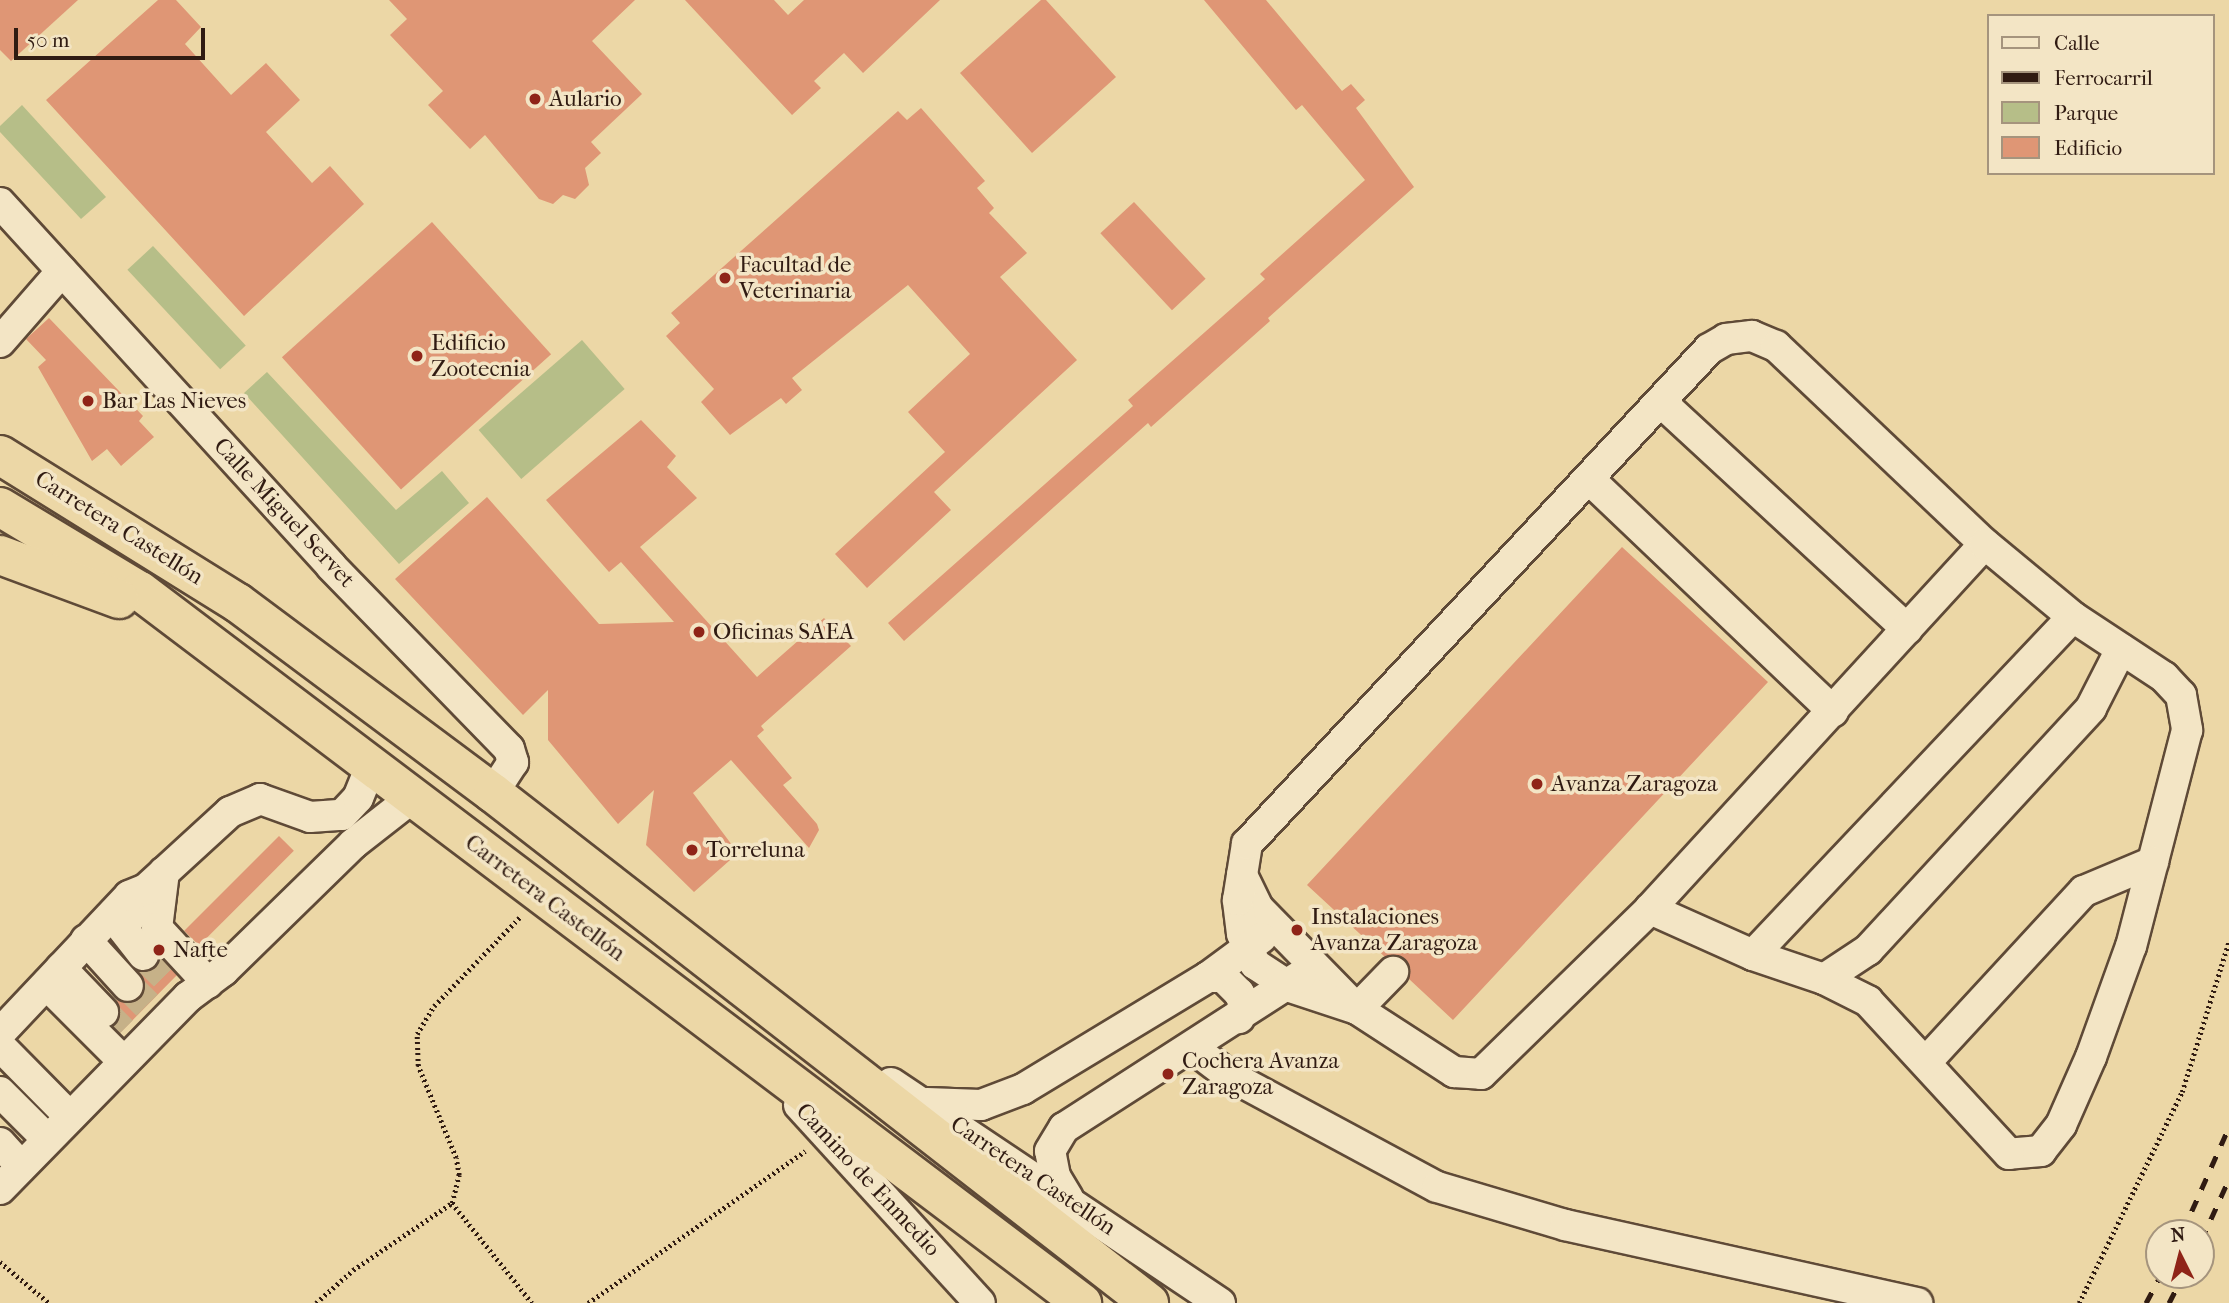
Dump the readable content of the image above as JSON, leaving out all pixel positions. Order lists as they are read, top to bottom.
{
  "streets": {
    "highway": ["Carretera Castellón"],
    "street": ["Calle Miguel Servet", "Camino de Enmedio"]
  },
  "crossings": [
    ["Calle Miguel Servet", "Carretera Castellón"],
    ["Carretera Castellón", "Camino de Enmedio"]
  ],
  "places": [
    "Aulario",
    "Facultad de Veterinaria",
    "Edificio Zootecnia",
    "Bar Las Nieves",
    "Oficinas SAEA",
    "Avanza Zaragoza",
    "Torreluna",
    "Instalaciones Avanza Zaragoza",
    "Nafte",
    "Cochera Avanza Zaragoza"
  ],
  "legend": [
    "Calle",
    "Ferrocarril",
    "Parque",
    "Edificio"
  ],
  "scale_bar": "50 m",
  "north": "top"
}
